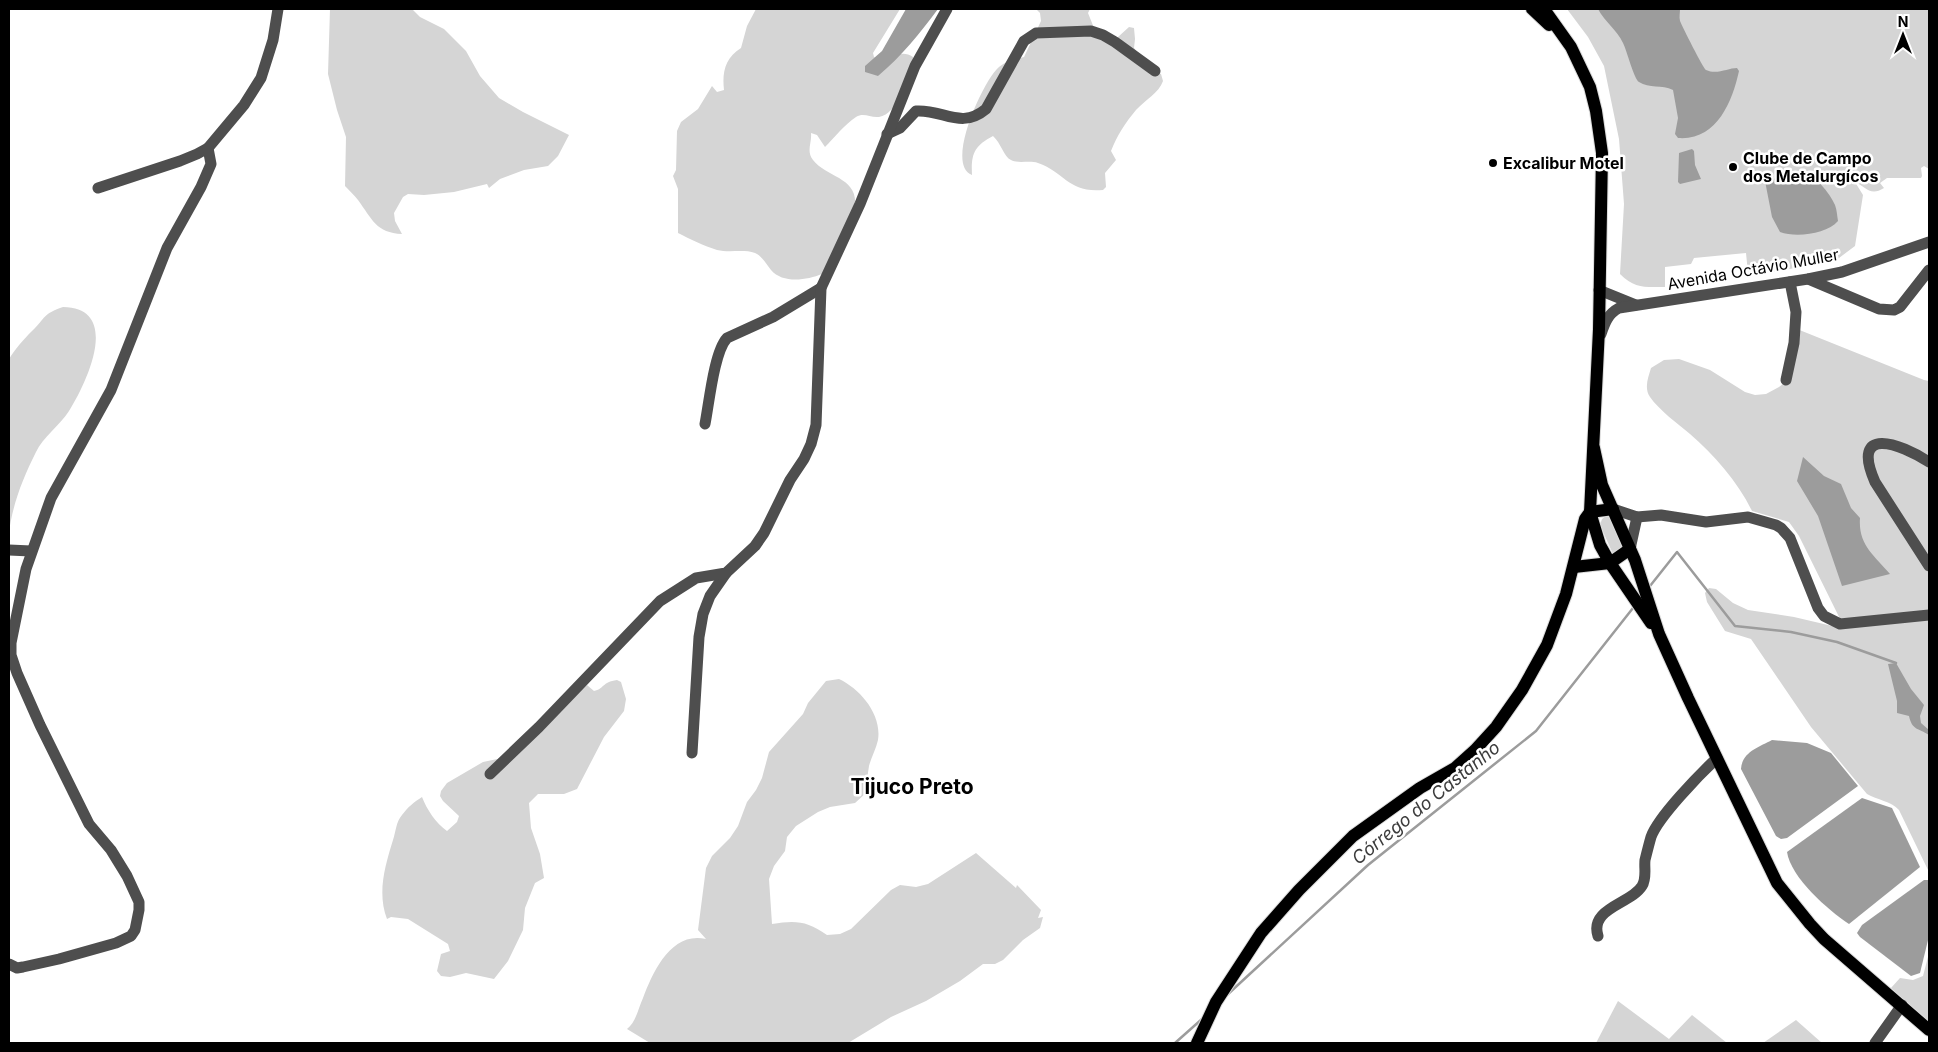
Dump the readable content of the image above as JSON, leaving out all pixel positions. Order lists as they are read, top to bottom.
{
  "streets": {
    "street": ["Avenida Octávio Muller"]
  },
  "districts": ["Tijuco Preto"],
  "water": ["Córrego do Castanho"],
  "places": ["Excalibur Motel", "Clube de Campo dos Metalurgícos"],
  "north": "top"
}
